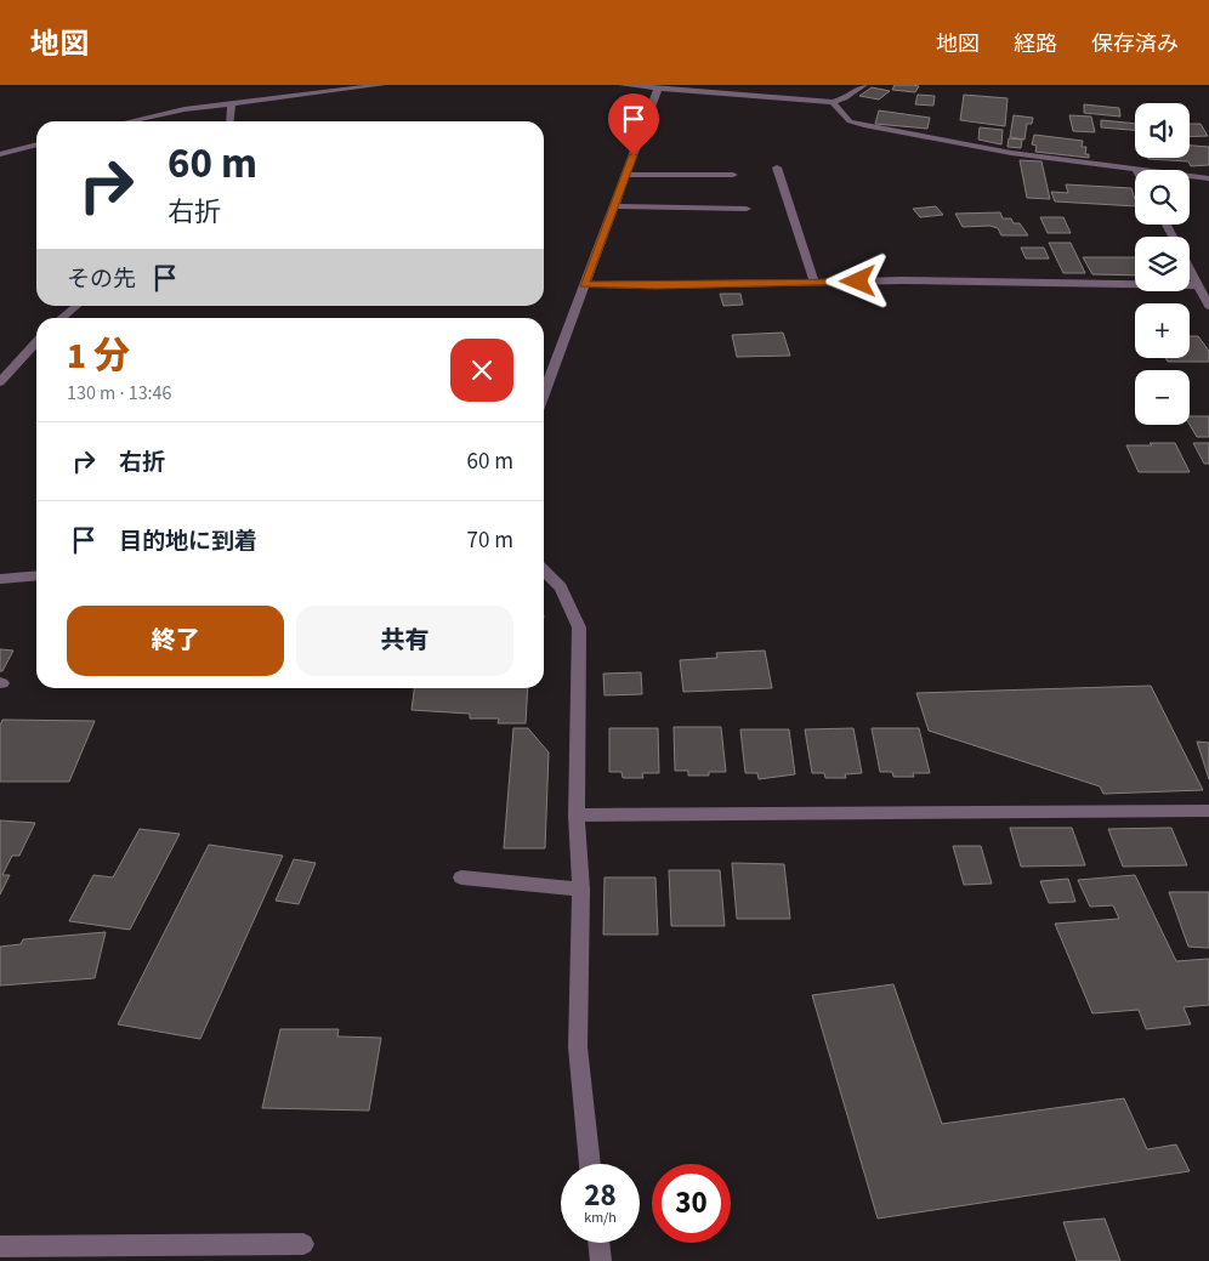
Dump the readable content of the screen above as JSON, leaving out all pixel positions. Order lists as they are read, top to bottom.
{
  "page": {
    "header": "地図",
    "nav": ["地図", "経路", "保存済み"],
    "map_buttons": ["+", "−"],
    "turn": ["60 m", "右折"],
    "then": "その先",
    "heading": ["1 分", "130 m · 13:46"],
    "list": [
      {
        "name": "右折",
        "value": "60 m"
      },
      {
        "name": "目的地に到着",
        "value": "70 m"
      }
    ],
    "buttons": ["終了", "共有"],
    "speed": "28 km/h",
    "limit": "30"
  }
}
